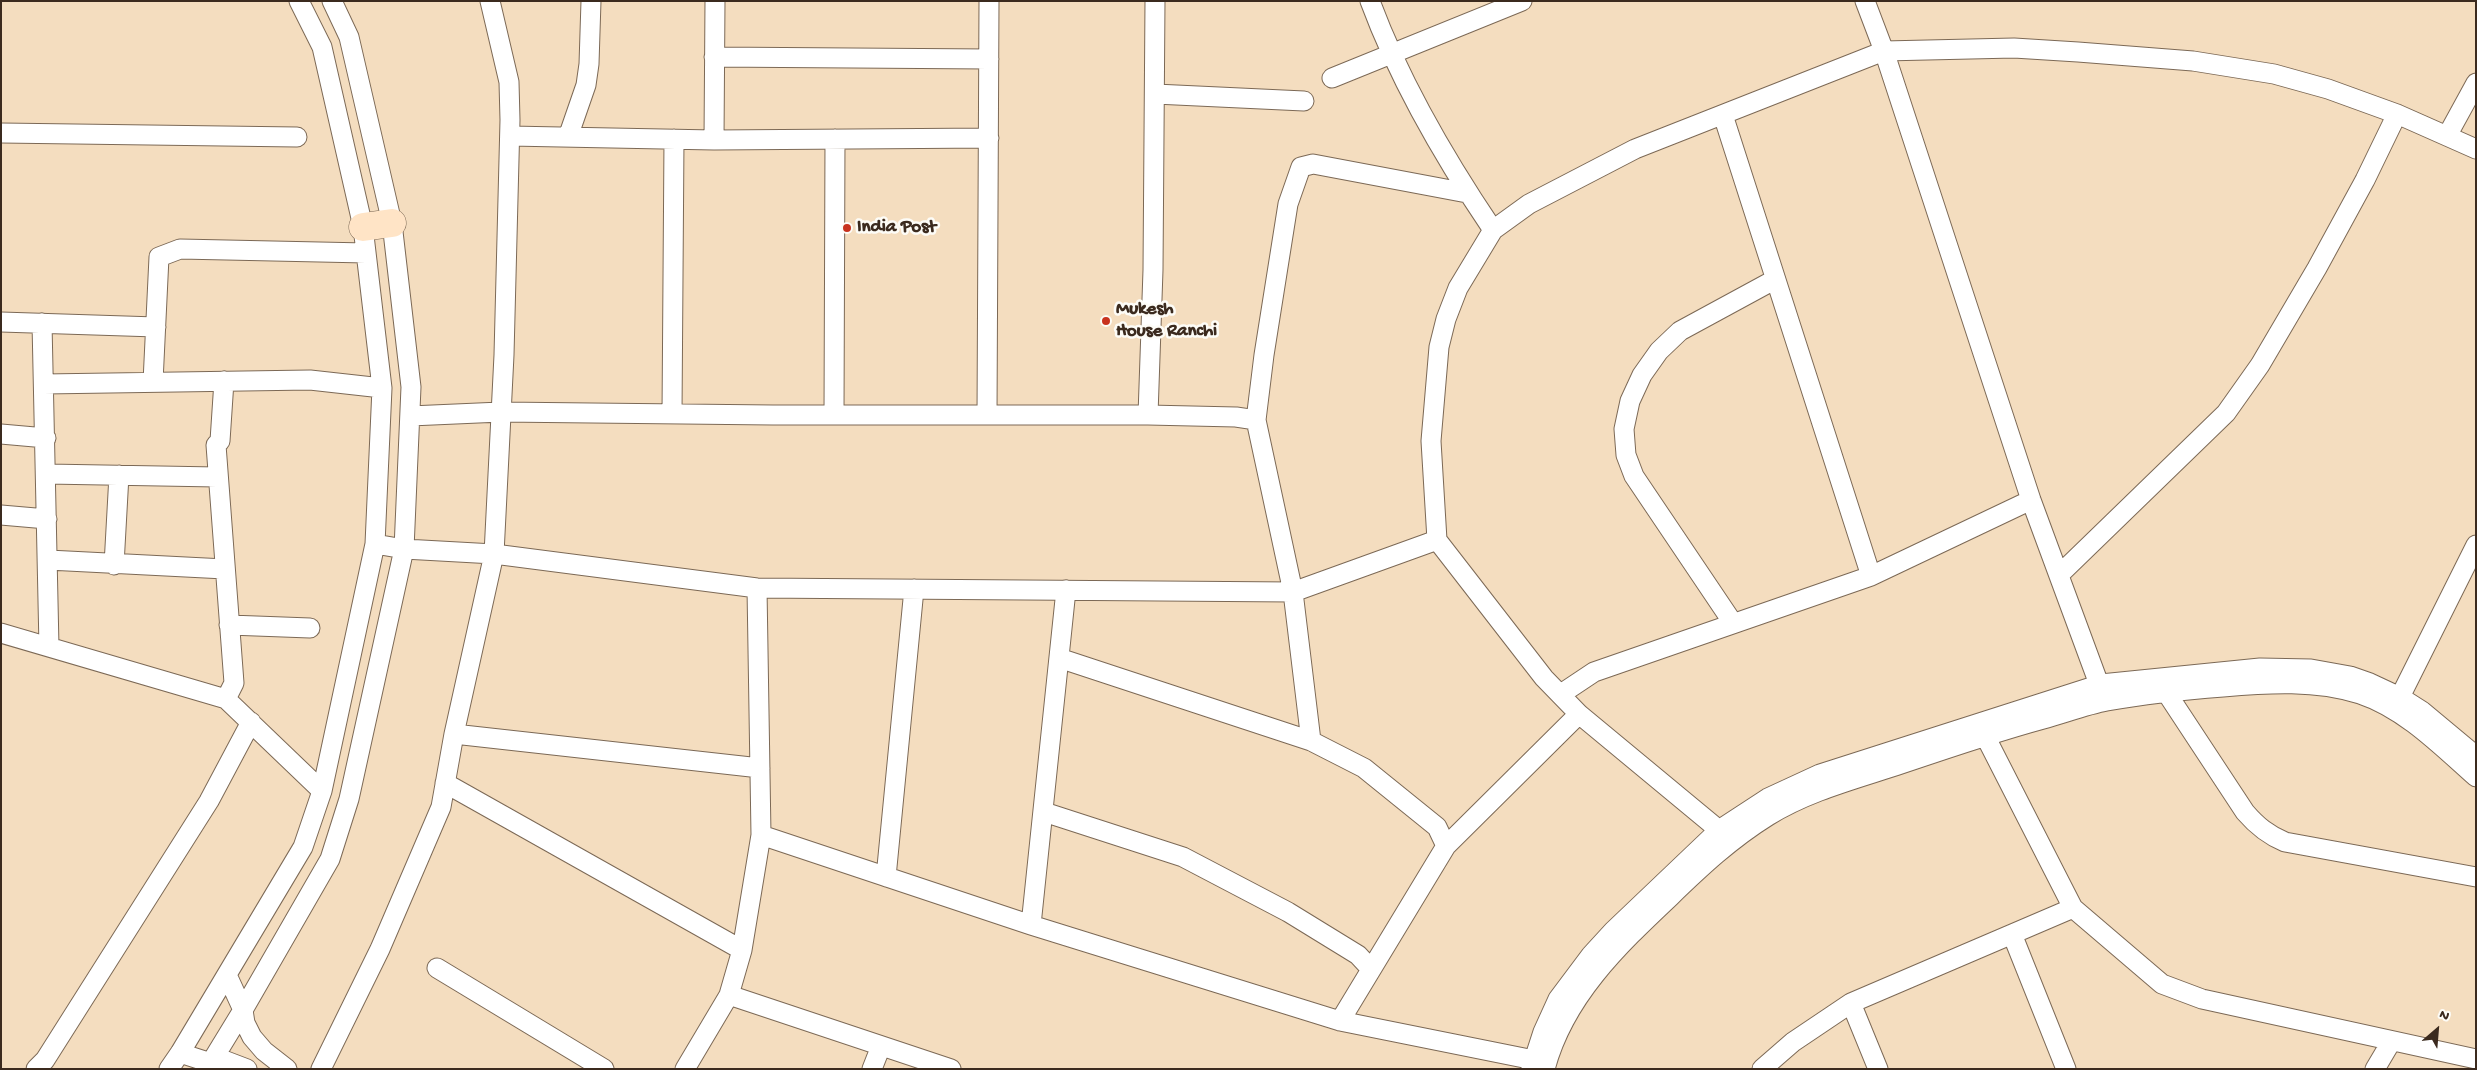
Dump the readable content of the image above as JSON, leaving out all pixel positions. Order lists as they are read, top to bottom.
{
  "places": ["India Post", "Mukesh House Ranchi"],
  "north": "top right"
}
